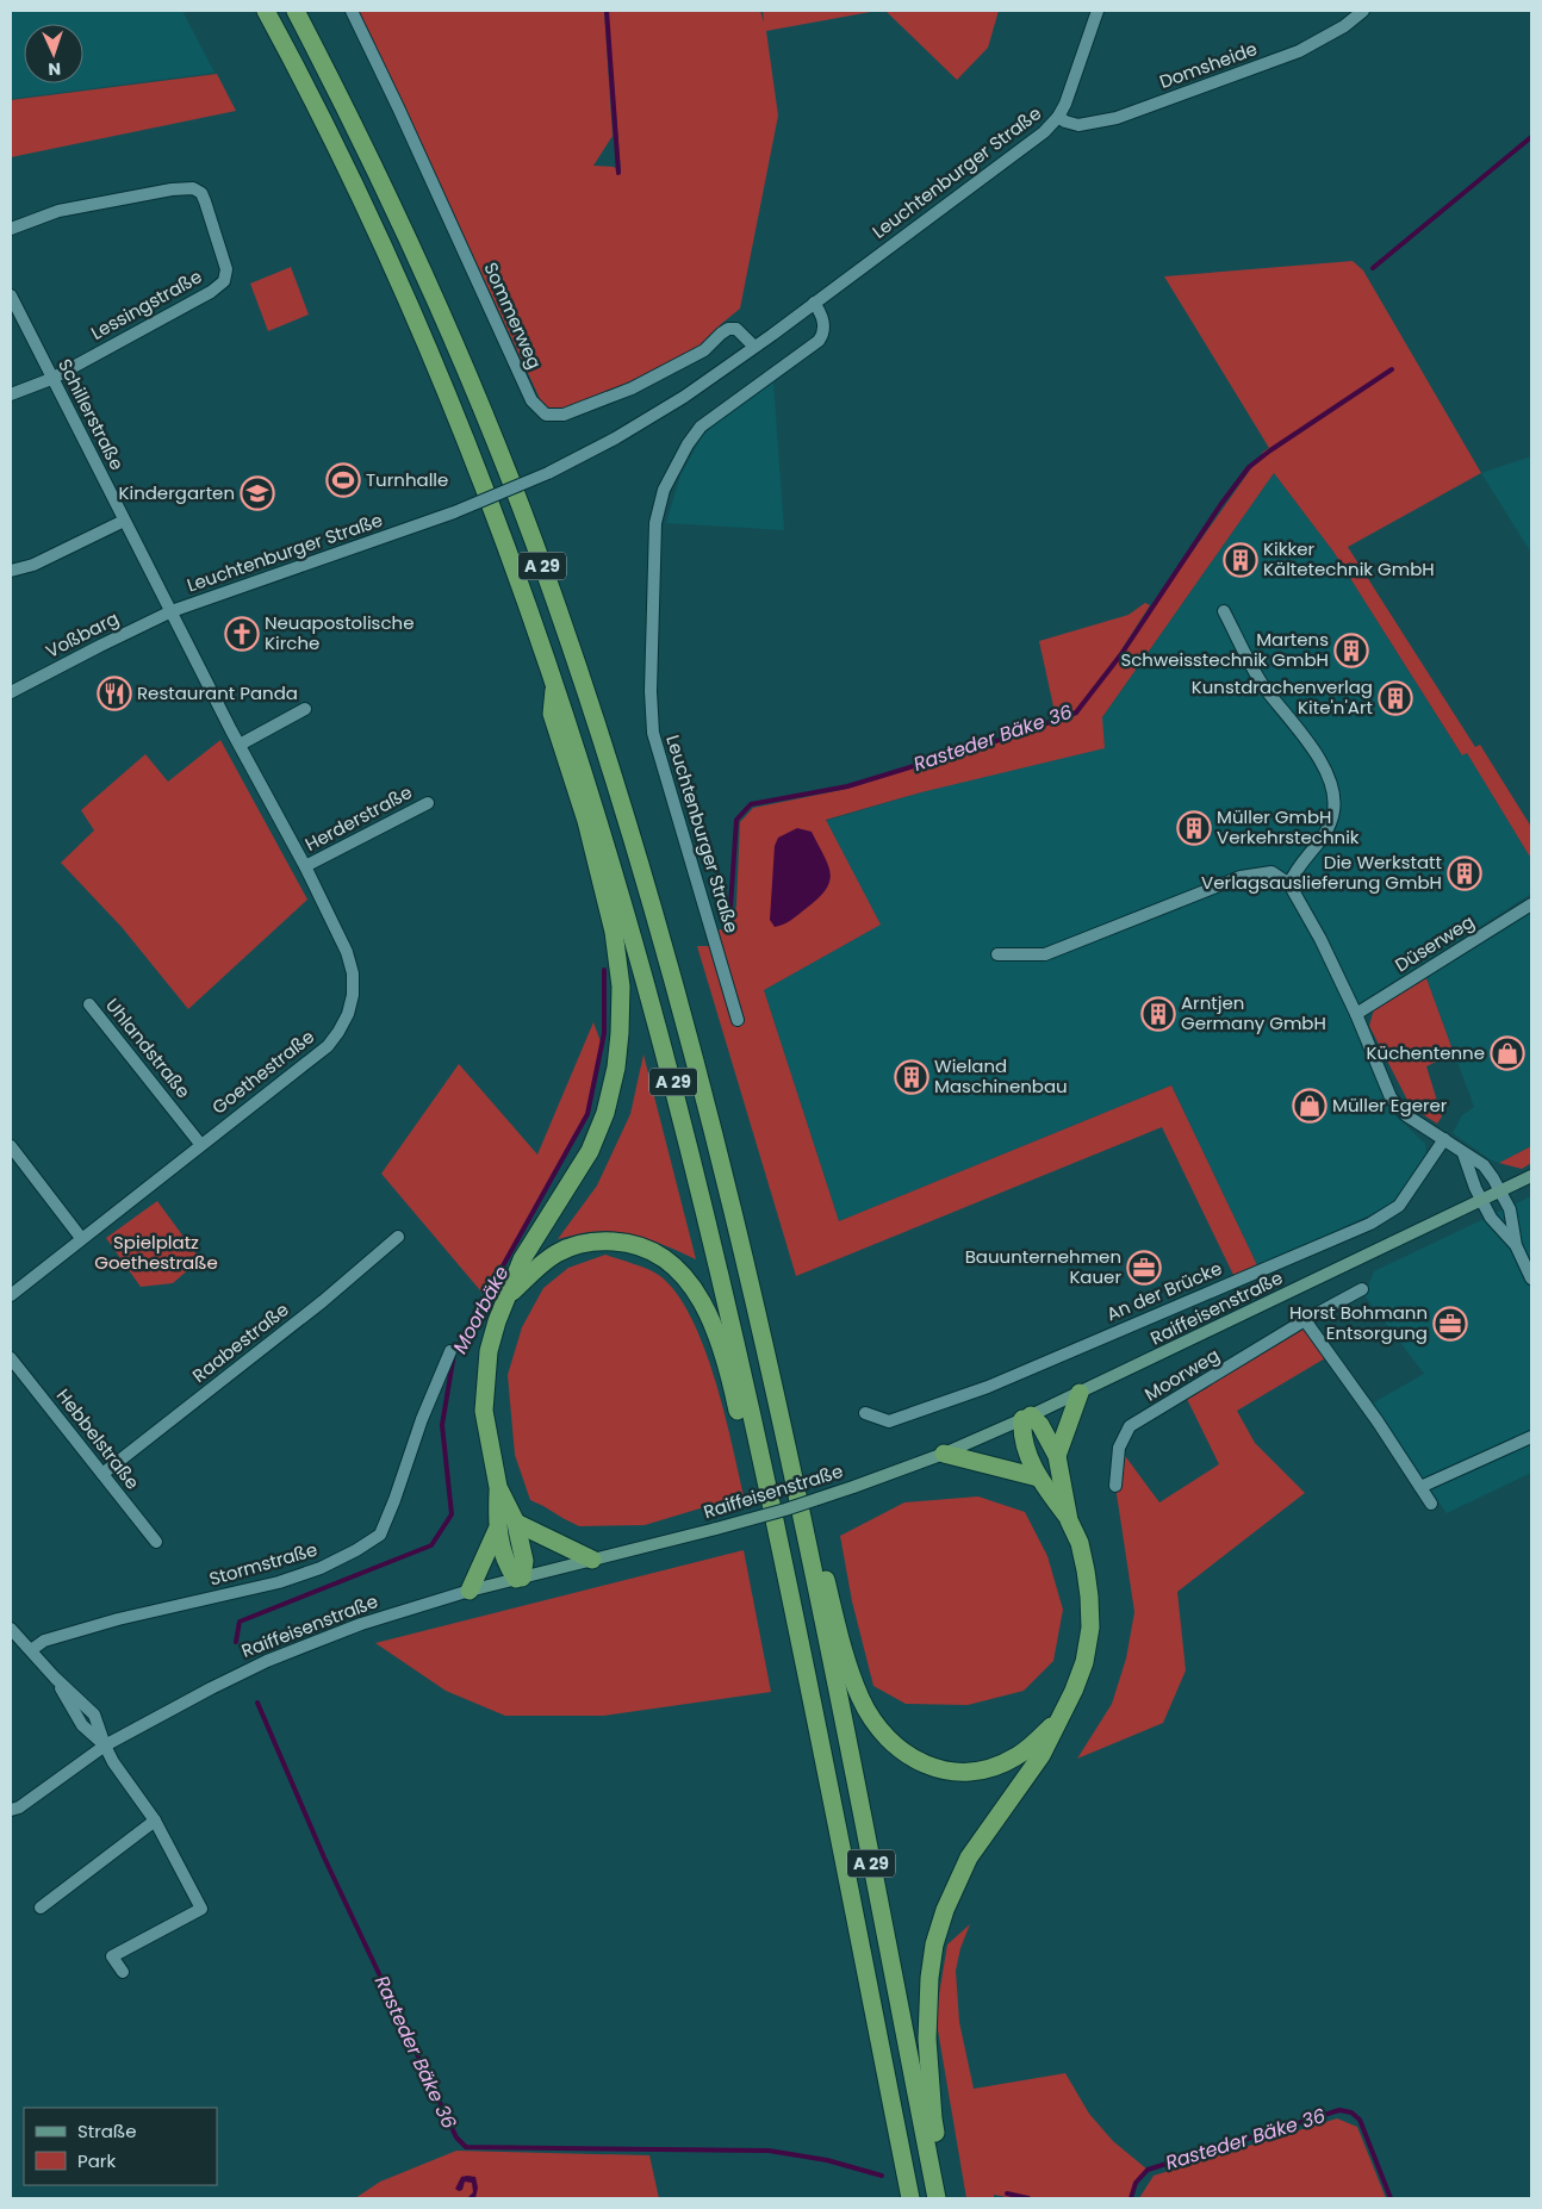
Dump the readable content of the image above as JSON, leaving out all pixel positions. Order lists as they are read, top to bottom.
{
  "streets": {
    "highway": ["A 29"],
    "main road": ["Raiffeisenstraße"],
    "street": [
      "Domsheide",
      "Leuchtenburger Straße",
      "Lessingstraße",
      "Sommerweg",
      "Schillerstraße",
      "Voßbarg",
      "Herderstraße",
      "Düserweg",
      "Uhlandstraße",
      "Goethestraße",
      "An der Brücke",
      "Raabestraße",
      "Moorweg",
      "Hebbelstraße",
      "Stormstraße"
    ]
  },
  "crossings": [
    ["Domsheide", "Leuchtenburger Straße"],
    ["Leuchtenburger Straße", "Sommerweg"],
    ["Leuchtenburger Straße", "Schillerstraße"],
    ["Leuchtenburger Straße", "Voßbarg"],
    ["Leuchtenburger Straße", "Goethestraße"],
    ["Lessingstraße", "Schillerstraße"],
    ["Schillerstraße", "Voßbarg"],
    ["Schillerstraße", "Goethestraße"],
    ["A 29", "Raiffeisenstraße"],
    ["Voßbarg", "Goethestraße"],
    ["Herderstraße", "Goethestraße"],
    ["Uhlandstraße", "Goethestraße"],
    ["Raabestraße", "Hebbelstraße"]
  ],
  "water": ["Rasteder Bäke 36", "Moorbäke"],
  "parks": ["Spielplatz Goethestraße"],
  "places": {
    "sports": ["Turnhalle"],
    "school or university": ["Kindergarten"],
    "building": [
      "Kikker Kältetechnik GmbH",
      "Martens Schweisstechnik GmbH",
      "Kunstdrachenverlag Kite'n'Art",
      "Müller GmbH Verkehrstechnik",
      "Die Werkstatt Verlagsauslieferung GmbH",
      "Arntjen Germany GmbH",
      "Wieland Maschinenbau"
    ],
    "church": ["Neuapostolische Kirche"],
    "restaurant": ["Restaurant Panda"],
    "shop": ["Küchentenne", "Müller Egerer"],
    "office": ["Bauunternehmen Kauer", "Horst Bohmann Entsorgung"]
  },
  "legend": ["Straße", "Park"],
  "north": "bottom"
}
